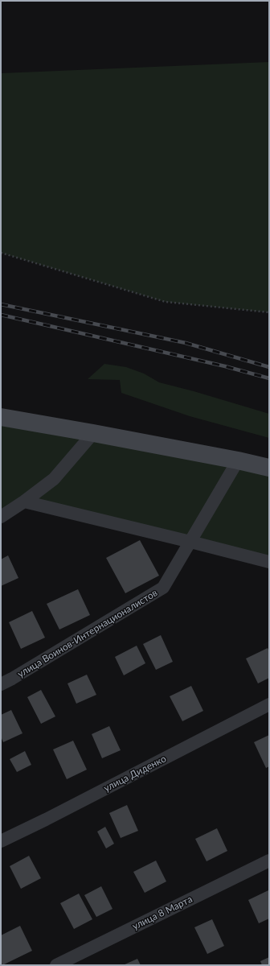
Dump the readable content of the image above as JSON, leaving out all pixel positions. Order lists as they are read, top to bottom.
{
  "streets": {
    "street": ["улица Воинов-Интернационалистов", "улица Диденко", "улица 8 Марта"]
  }
}
